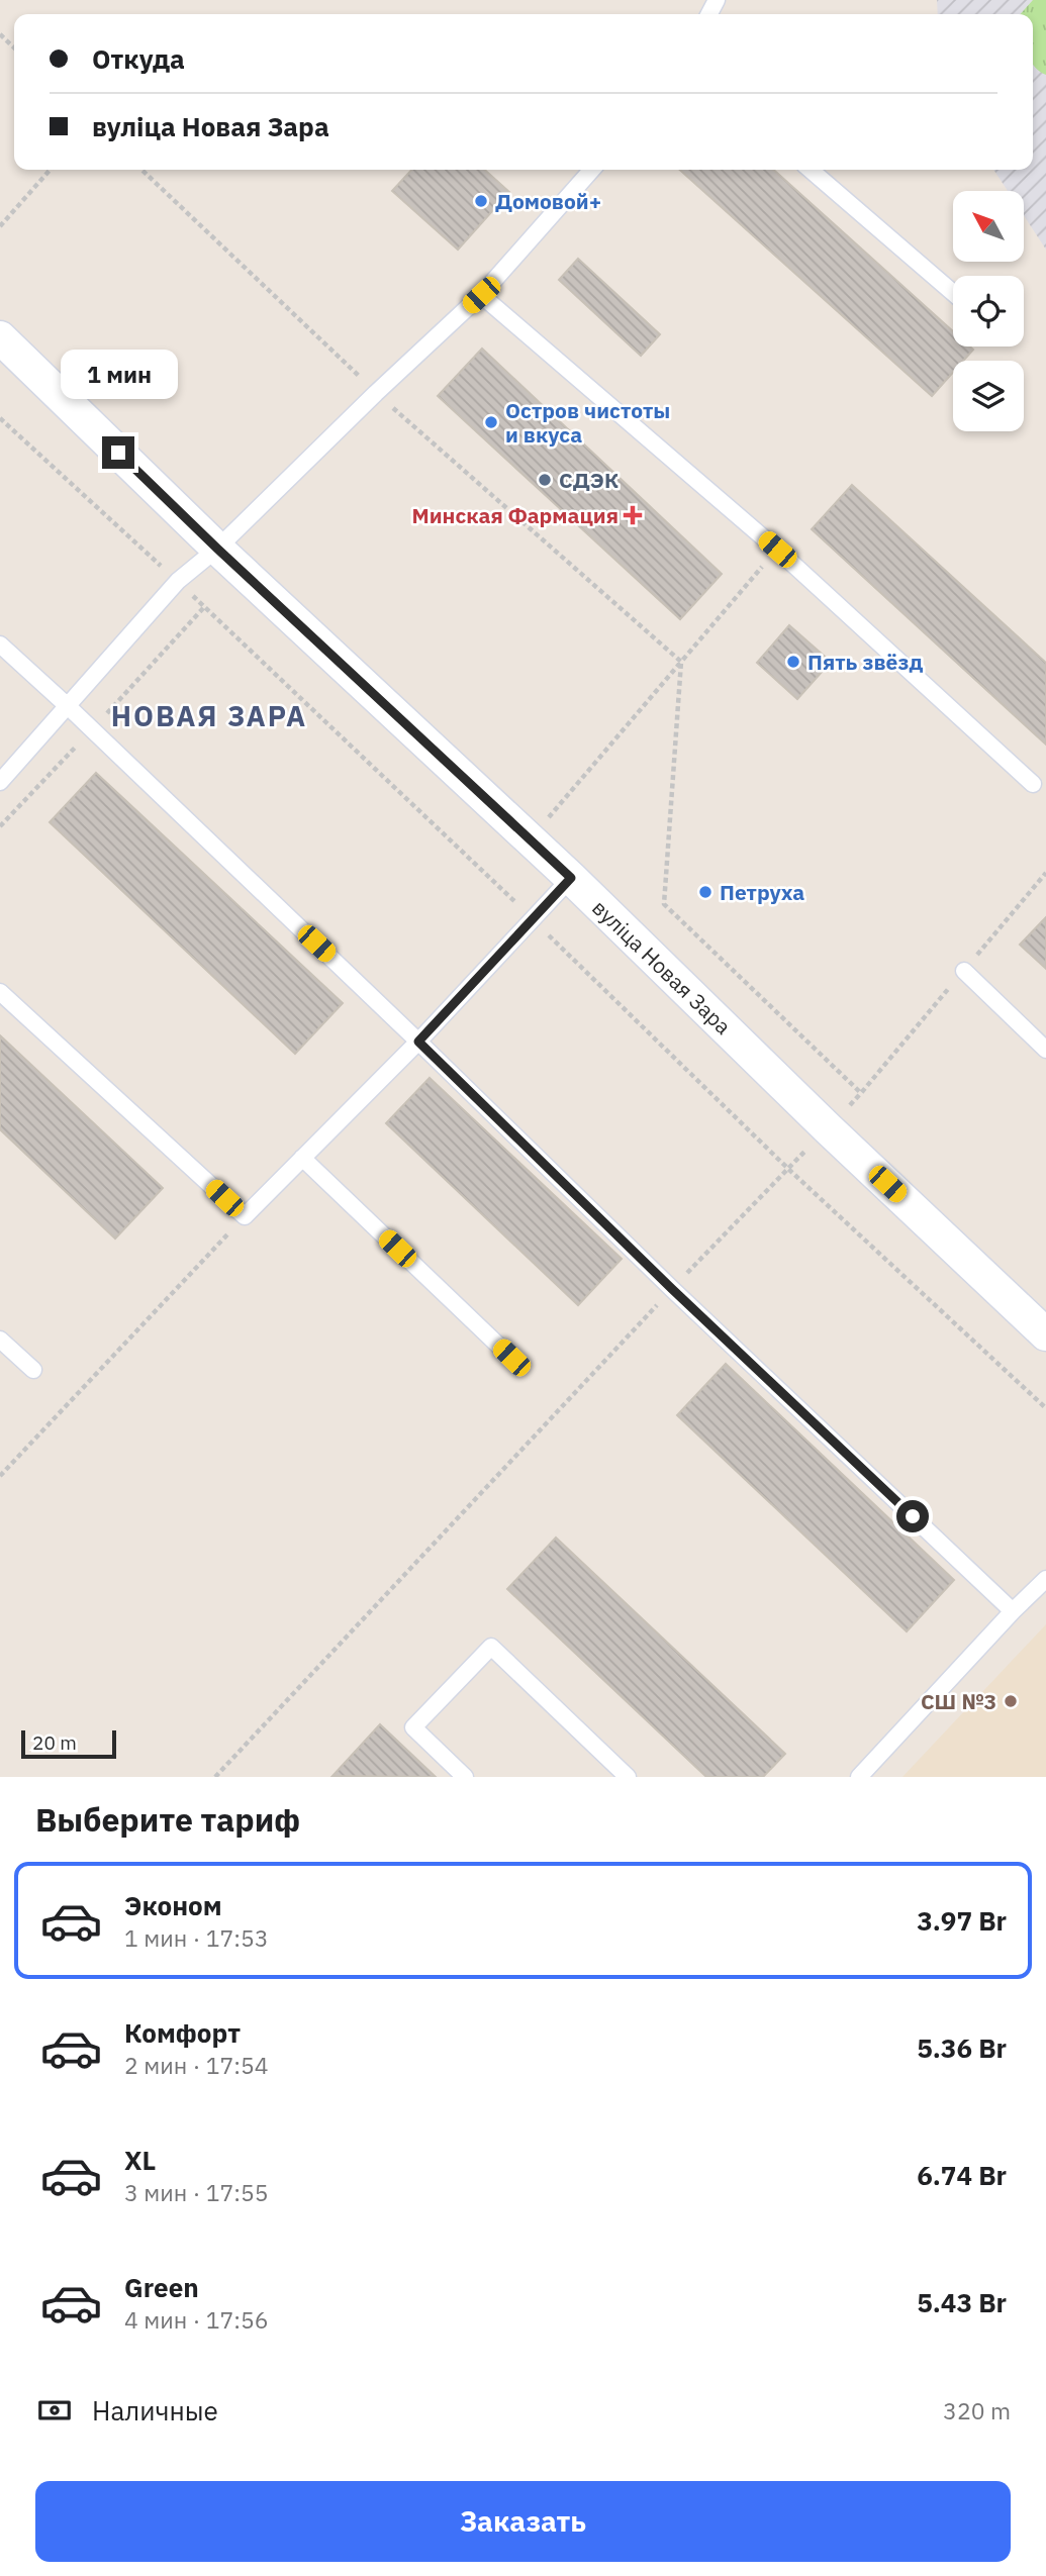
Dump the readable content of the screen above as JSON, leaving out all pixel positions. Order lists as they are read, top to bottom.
{
  "streets": {
    "street": ["вуліца Новая Зара"]
  },
  "districts": ["НОВАЯ ЗАРА"],
  "places": {
    "other": [
      "Домовой+",
      "Остров чистоты и вкуса",
      "СДЭК",
      "Пять звёзд",
      "Петруха",
      "СШ №3"
    ],
    "health": ["Минская Фармация"]
  },
  "scale_bar": "20 m",
  "north": "top left",
  "page": {
    "banner": ["Откуда", "вуліца Новая Зара"],
    "bubble": "1 мин",
    "scale": "20 m",
    "heading": "Выберите тариф",
    "list": [
      {
        "name": "Эконом",
        "note": "1 мин · 17:53",
        "value": "3.97 Br"
      },
      {
        "name": "Комфорт",
        "note": "2 мин · 17:54",
        "value": "5.36 Br"
      },
      {
        "name": "XL",
        "note": "3 мин · 17:55",
        "value": "6.74 Br"
      },
      {
        "name": "Green",
        "note": "4 мин · 17:56",
        "value": "5.43 Br"
      }
    ],
    "pay": ["Наличные", "320 m"],
    "buttons": "Заказать"
  }
}
